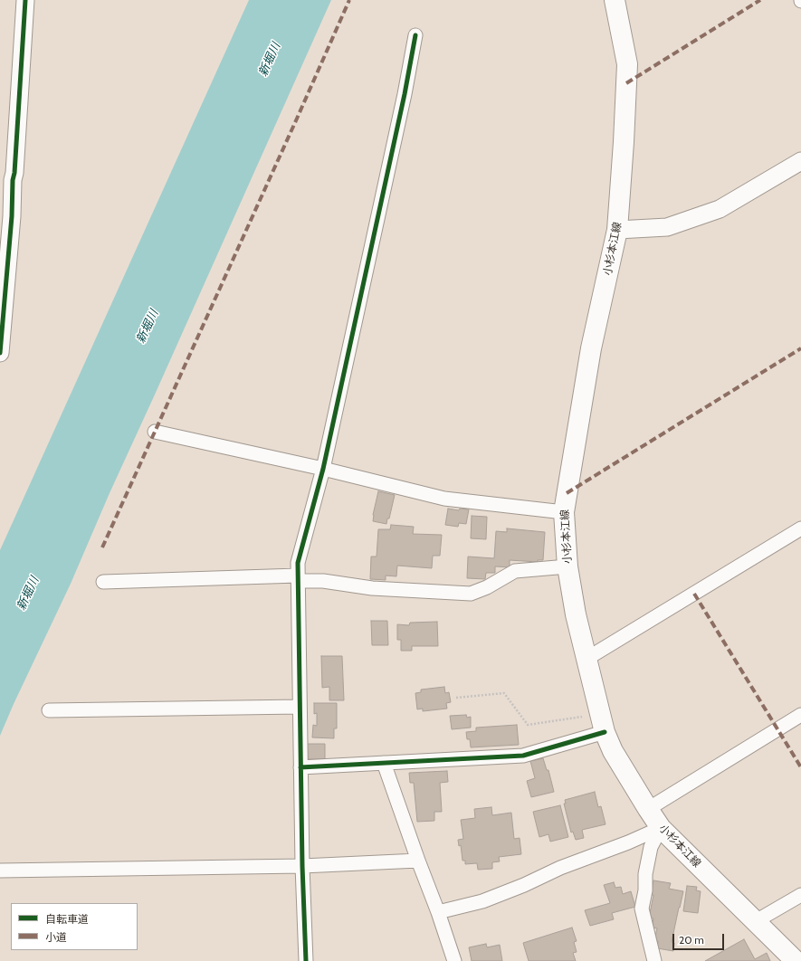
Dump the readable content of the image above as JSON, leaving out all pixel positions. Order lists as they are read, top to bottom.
{
  "streets": {
    "main road": ["小杉本江線"]
  },
  "water": ["新堀川"],
  "legend": ["自転車道", "小道"],
  "scale_bar": "20 m"
}
